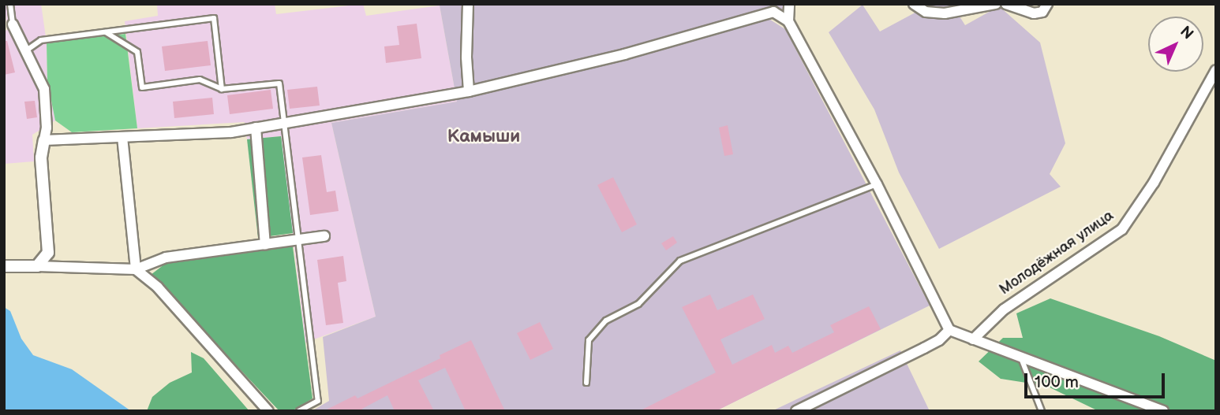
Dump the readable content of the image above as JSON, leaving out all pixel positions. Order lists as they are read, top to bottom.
{
  "streets": {
    "street": ["Молодёжная улица"]
  },
  "districts": ["Камыши"],
  "scale_bar": "100 m",
  "north": "top right"
}
